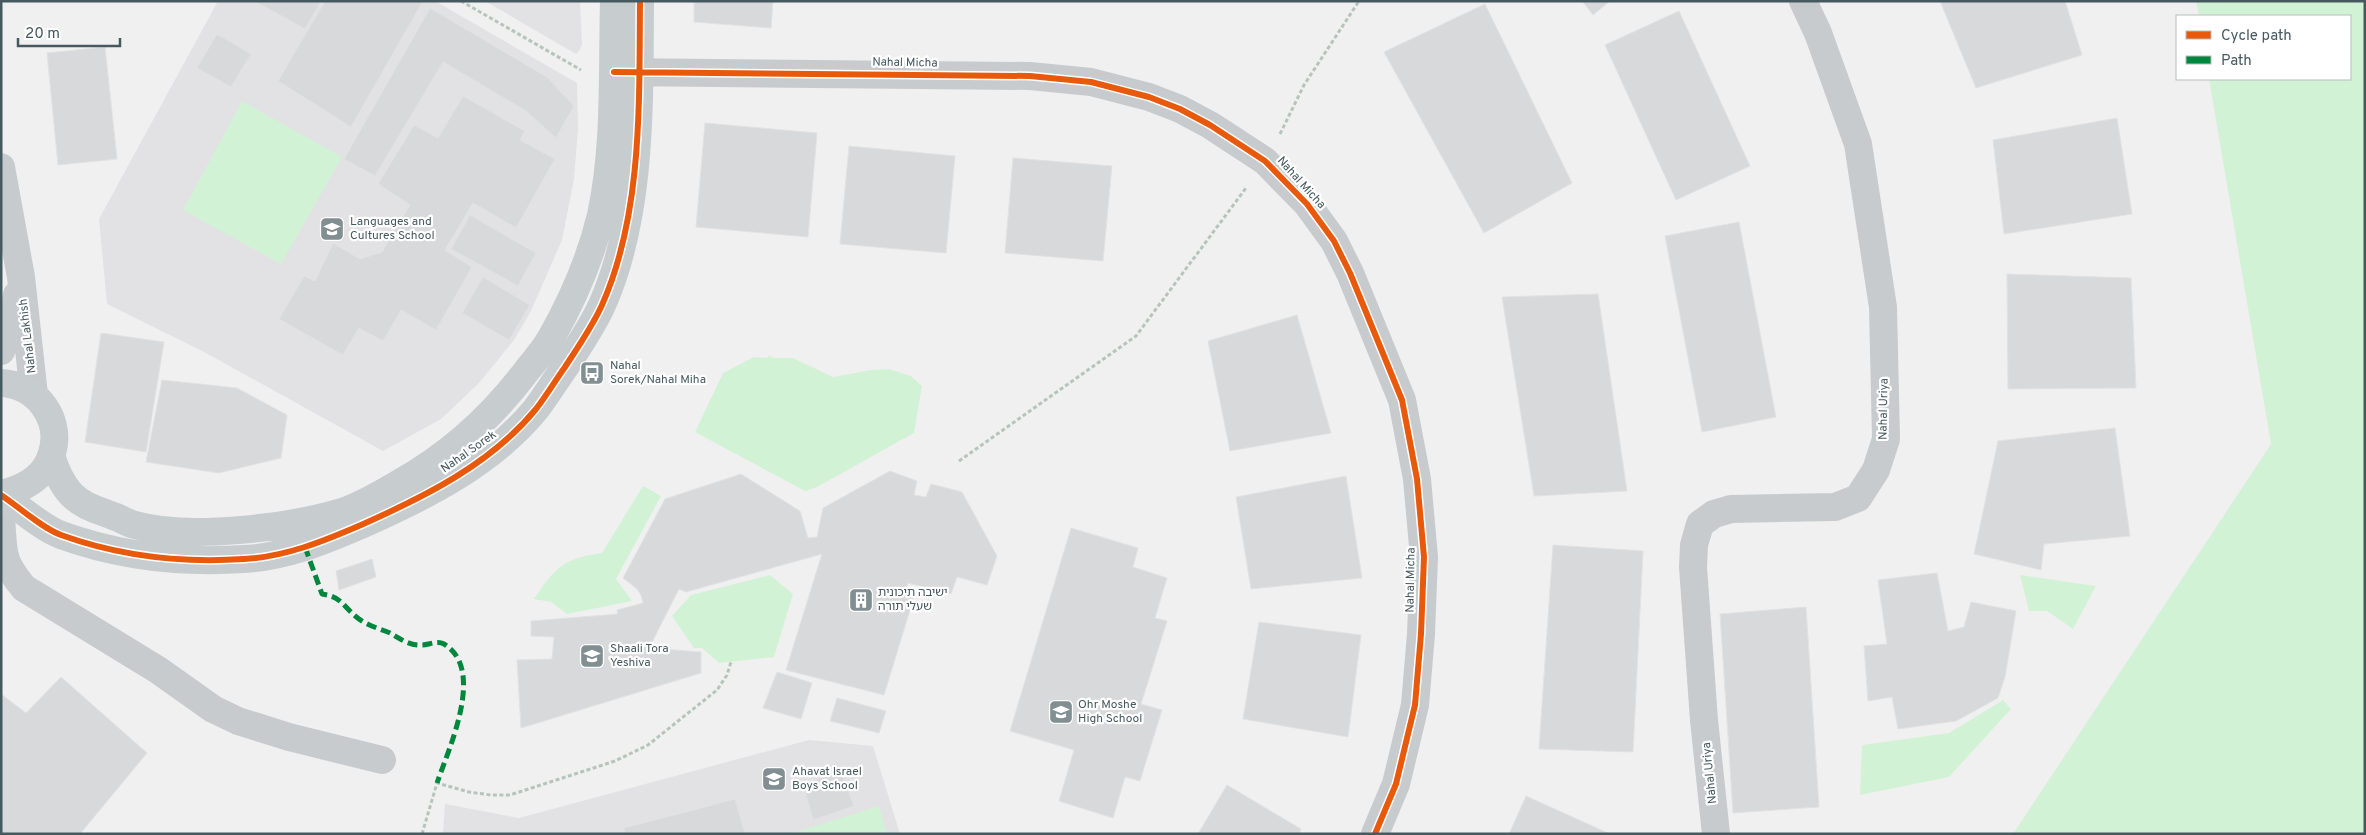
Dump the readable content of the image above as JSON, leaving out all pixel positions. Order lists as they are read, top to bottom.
{
  "streets": {
    "street": [
      "Nahal Micha",
      "Nahal Lakhish",
      "Nahal Uriya",
      "Nahal Sorek"
    ]
  },
  "crossings": [
    ["Nahal Micha", "Nahal Sorek"]
  ],
  "places": {
    "school or university": [
      "Languages and Cultures School",
      "Shaali Tora Yeshiva",
      "Ohr Moshe High School",
      "Ahavat Israel Boys School"
    ],
    "bus stop": ["Nahal Sorek/Nahal Miha"],
    "building": ["ישיבה תיכונית שעלי תורה"]
  },
  "legend": ["Cycle path", "Path"],
  "scale_bar": "20 m"
}
